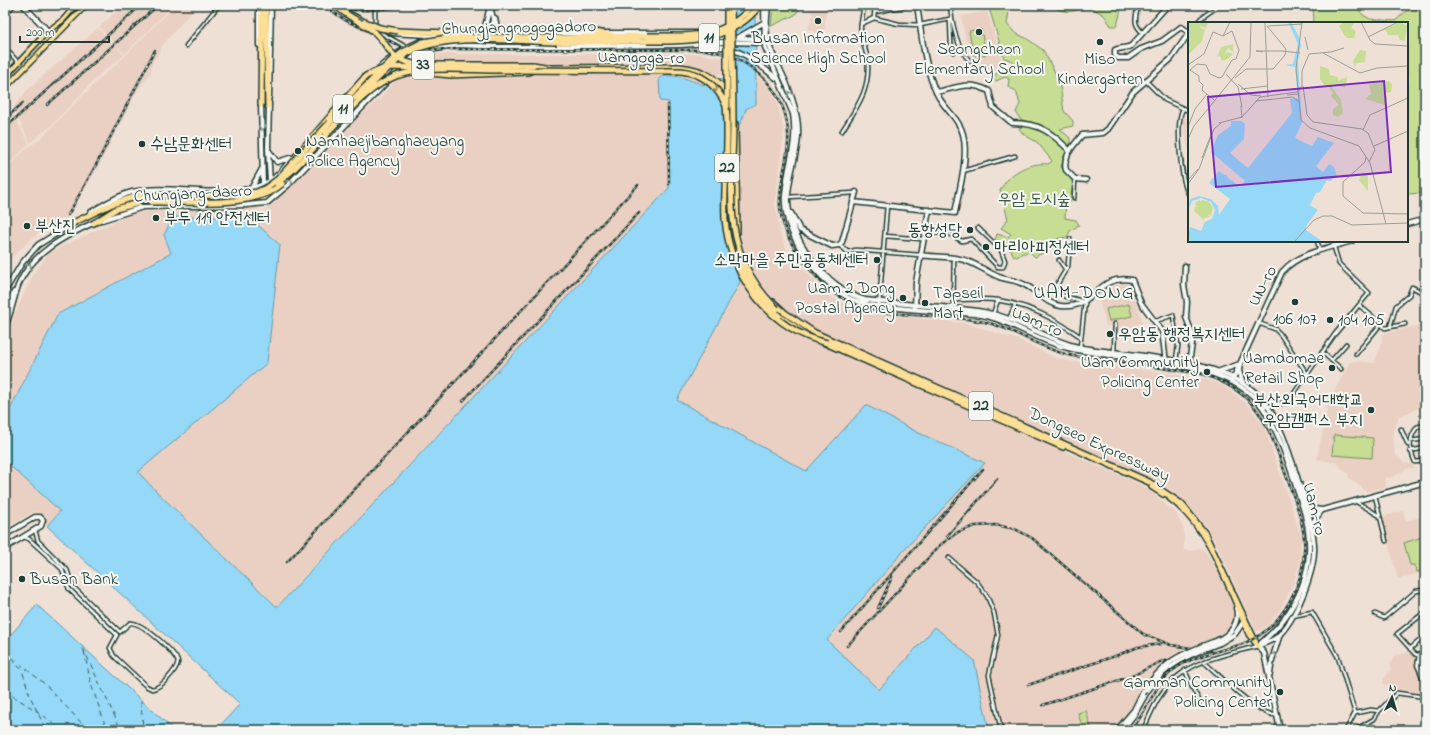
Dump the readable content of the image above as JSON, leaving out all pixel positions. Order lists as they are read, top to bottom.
{
  "streets": {
    "highway": [
      "Chungjangnogogadoro",
      "11",
      "Uamgoga-ro",
      "33",
      "22",
      "Dongseo Expressway"
    ],
    "main road": ["Chungjang-daero", "UN-ro", "Uam-ro"]
  },
  "crossings": [
    ["Chungjangnogogadoro", "Uamgoga-ro"],
    ["Chungjangnogogadoro", "Chungjang-daero"],
    ["Uamgoga-ro", "33"],
    ["Uamgoga-ro", "Dongseo Expressway"],
    ["UN-ro", "Uam-ro"],
    ["Uam-ro", "Dongseo Expressway"]
  ],
  "districts": ["UAM-DONG"],
  "parks": ["우암 도시숲"],
  "places": [
    "Busan Information Science High School",
    "Seongcheon Elementary School",
    "Miso Kindergarten",
    "수남문화센터",
    "Namhaejibanghaeyang Police Agency",
    "부두 119 안전센터",
    "부산진",
    "동항성당",
    "마리아피정센터",
    "소막마을 주민공동체센터",
    "Uam 2 Dong Postal Agency",
    "106 107",
    "Tapseil Mart",
    "104 105",
    "우암동 행정복지센터",
    "Uamdomae Retail Shop",
    "Uam Community Policing Center",
    "부산외국어대학교 우암캠퍼스 부지",
    "Busan Bank",
    "Gamman Community Policing Center"
  ],
  "scale_bar": "200 m",
  "north": "top"
}
